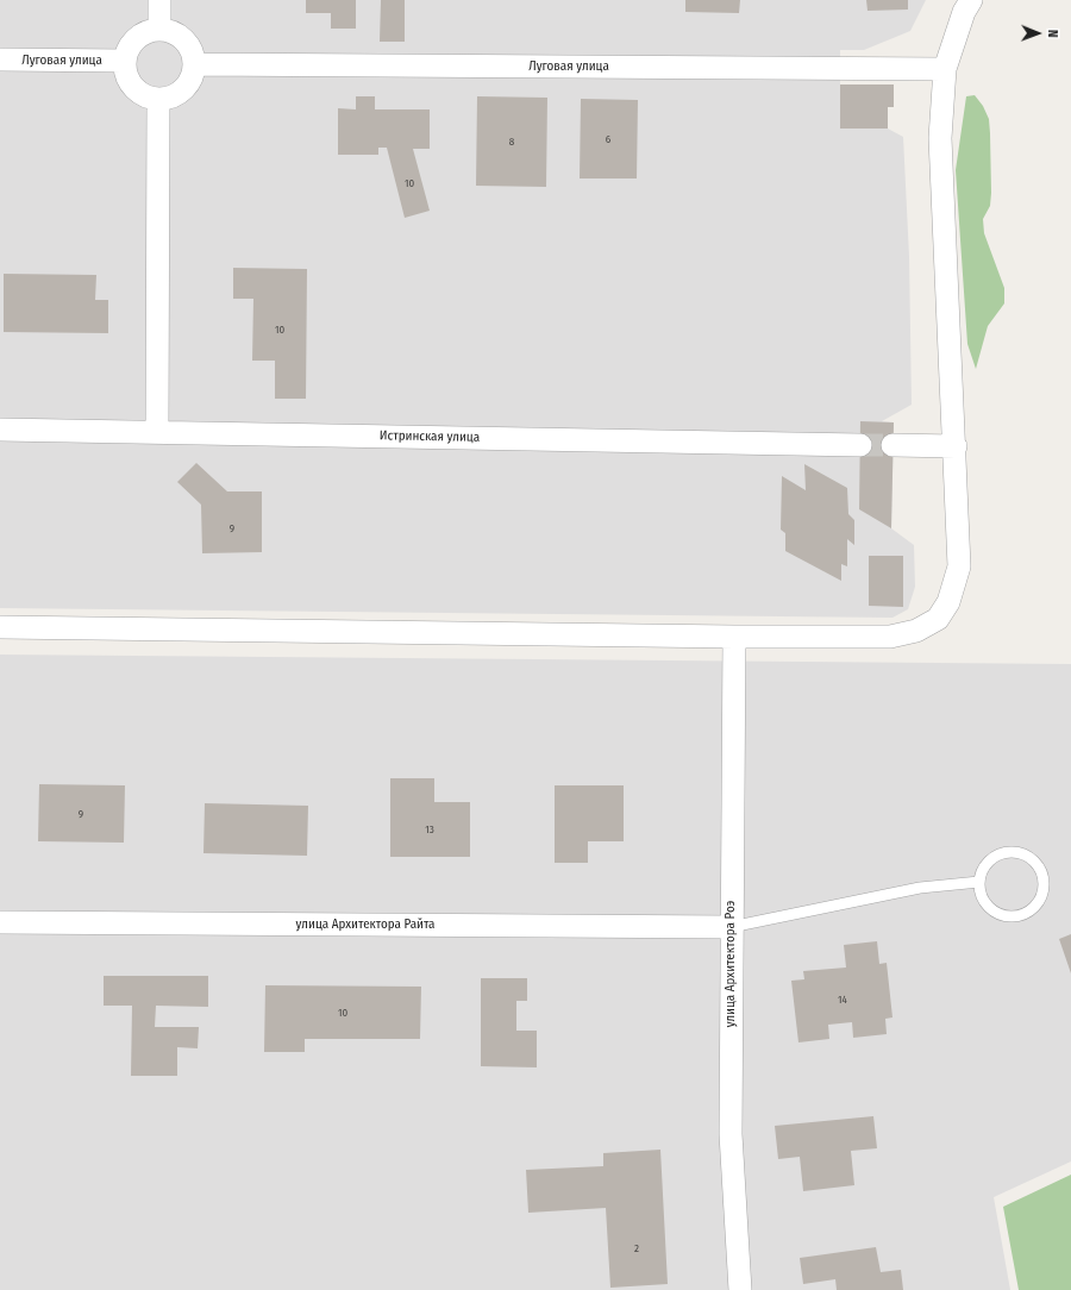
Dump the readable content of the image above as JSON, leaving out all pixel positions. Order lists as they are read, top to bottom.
{
  "streets": {
    "street": [
      "Луговая улица",
      "Истринская улица",
      "улица Архитектора Райта",
      "улица Архитектора Роэ"
    ]
  },
  "crossings": [
    ["улица Архитектора Райта", "улица Архитектора Роэ"]
  ],
  "house_numbers": [
    "6",
    "8",
    "10",
    "10",
    "9",
    "9",
    "13",
    "14",
    "10",
    "2"
  ],
  "north": "right"
}
